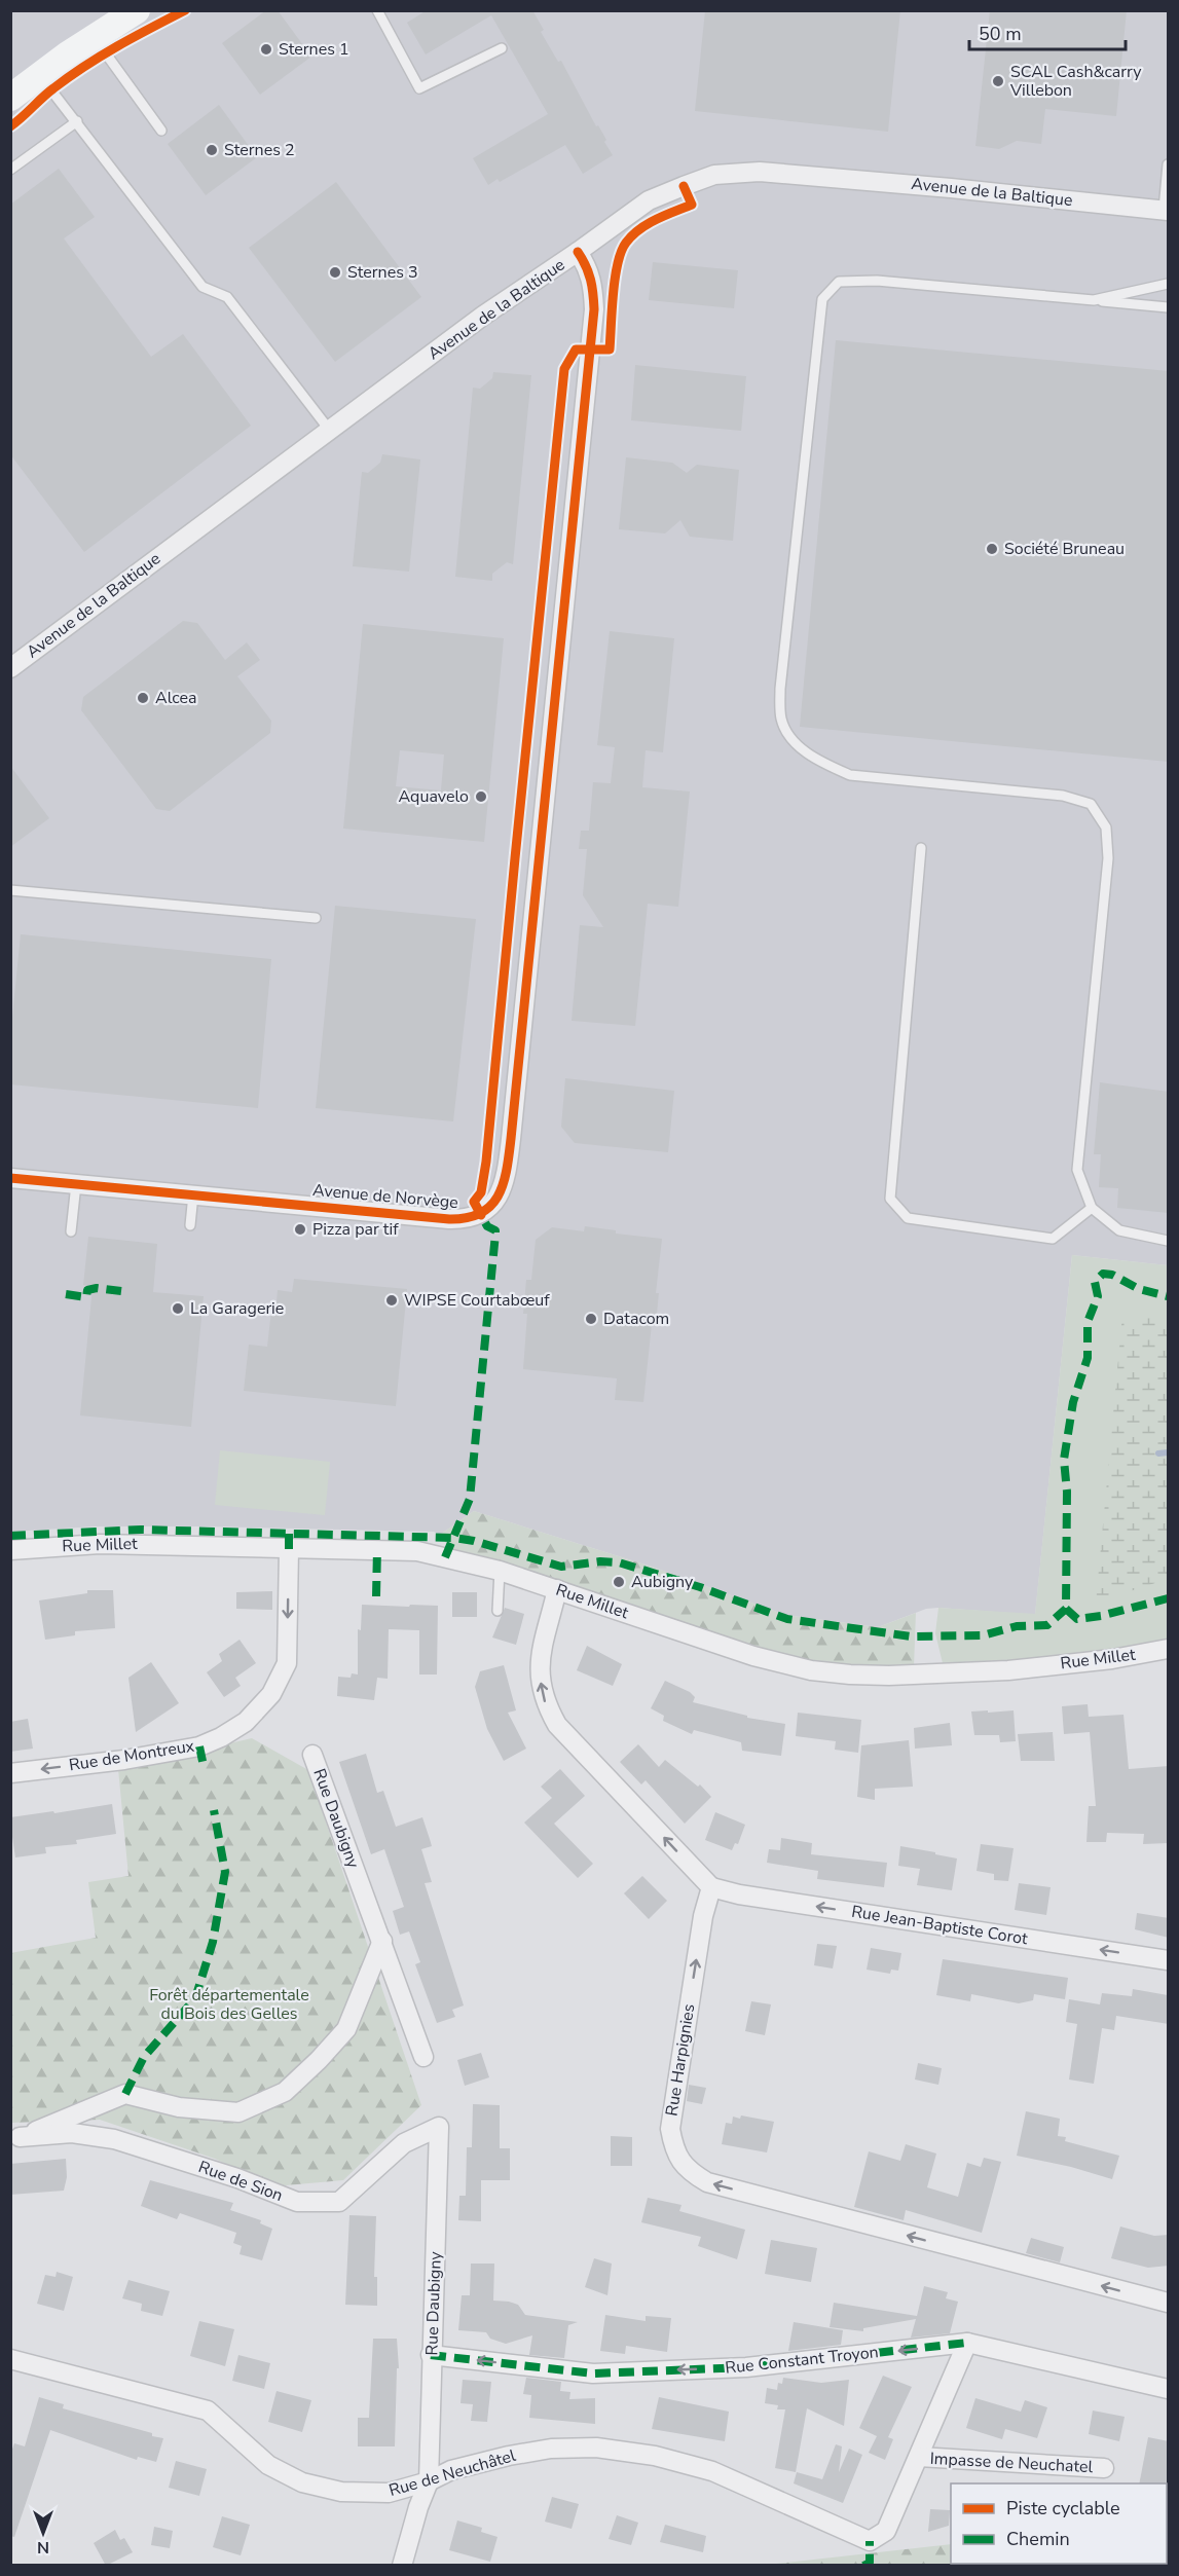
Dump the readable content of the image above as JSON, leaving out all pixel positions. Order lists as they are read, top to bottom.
{
  "streets": {
    "street": [
      "Avenue de la Baltique",
      "Avenue de Norvège",
      "Rue Millet",
      "Rue de Montreux",
      "Rue Daubigny",
      "Rue Jean-Baptiste Corot",
      "Rue Harpignies",
      "Rue de Sion",
      "Rue Constant Troyon",
      "Impasse de Neuchatel",
      "Rue de Neuchâtel"
    ]
  },
  "crossings": [
    ["Avenue de la Baltique", "Avenue de Norvège"],
    ["Rue Millet", "Rue de Montreux"],
    ["Rue Daubigny", "Rue de Sion"],
    ["Rue Daubigny", "Rue Constant Troyon"],
    ["Rue Daubigny", "Rue de Neuchâtel"],
    ["Rue Jean-Baptiste Corot", "Rue Harpignies"],
    ["Rue Constant Troyon", "Rue de Neuchâtel"],
    ["Impasse de Neuchatel", "Rue de Neuchâtel"]
  ],
  "one_way": ["Rue de Montreux", "Rue Jean-Baptiste Corot", "Rue Constant Troyon"],
  "parks": ["Forêt départementale du Bois des Gelles"],
  "places": [
    "Sternes 1",
    "SCAL Cash&carry Villebon",
    "Sternes 2",
    "Sternes 3",
    "Société Bruneau",
    "Alcea",
    "Aquavelo",
    "Pizza par tif",
    "WIPSE Courtabœuf",
    "La Garagerie",
    "Datacom",
    "Aubigny"
  ],
  "legend": ["Piste cyclable", "Chemin"],
  "scale_bar": "50 m",
  "north": "bottom"
}
